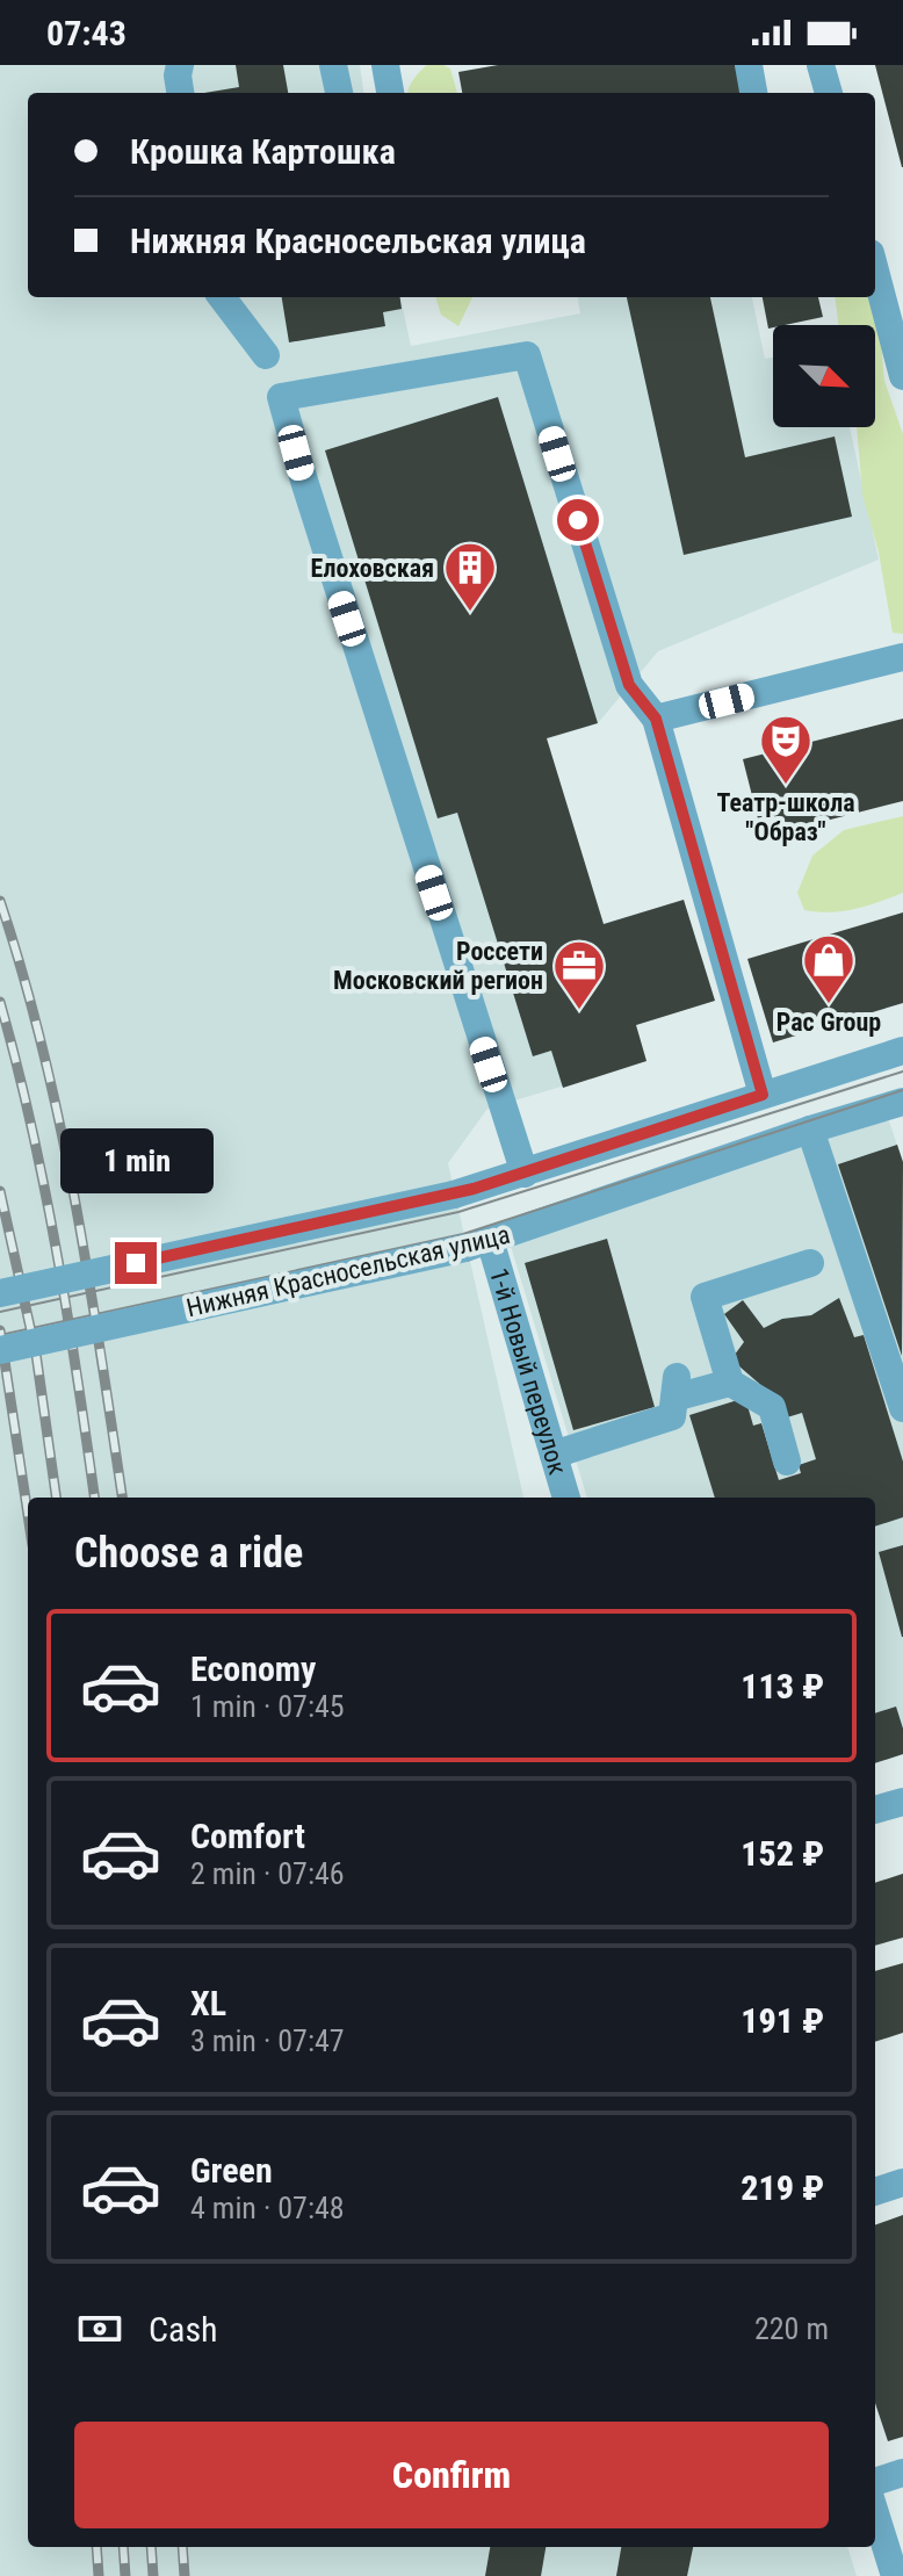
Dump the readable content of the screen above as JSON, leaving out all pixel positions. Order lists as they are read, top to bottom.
{
  "streets": {
    "street": ["Нижняя Красносельская улица", "1-й Новый переулок"]
  },
  "crossings": [
    ["Нижняя Красносельская улица", "1-й Новый переулок"]
  ],
  "places": {
    "building": ["Елоховская"],
    "theatre": ["Театр-школа \"Образ\""],
    "shop": ["Pac Group"],
    "office": ["Россети Московский регион"]
  },
  "north": "bottom right",
  "page": {
    "status": "07:43",
    "banner": ["Крошка Картошка", "Нижняя Красносельская улица"],
    "bubble": "1 min",
    "heading": "Choose a ride",
    "list": [
      {
        "name": "Economy",
        "note": "1 min · 07:45",
        "value": "113 ₽"
      },
      {
        "name": "Comfort",
        "note": "2 min · 07:46",
        "value": "152 ₽"
      },
      {
        "name": "XL",
        "note": "3 min · 07:47",
        "value": "191 ₽"
      },
      {
        "name": "Green",
        "note": "4 min · 07:48",
        "value": "219 ₽"
      }
    ],
    "pay": ["Cash", "220 m"],
    "buttons": "Confirm"
  }
}
